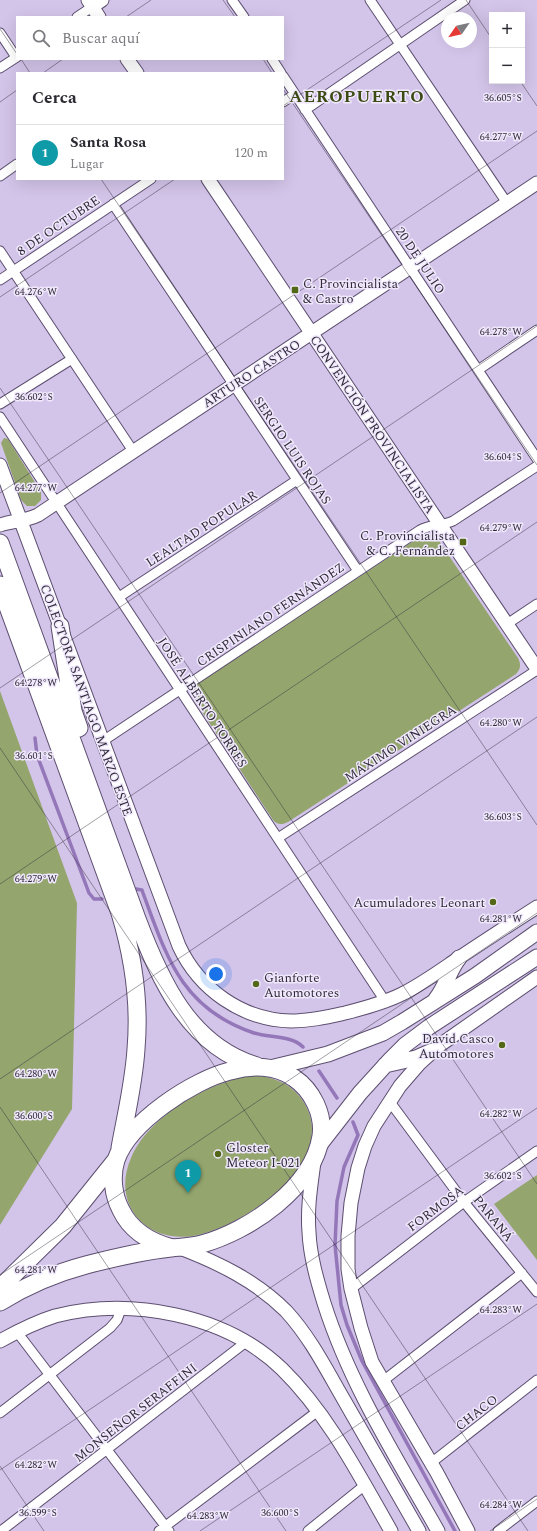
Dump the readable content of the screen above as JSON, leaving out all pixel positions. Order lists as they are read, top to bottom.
{
  "streets": {
    "street": [
      "8 DE OCTUBRE",
      "20 DE JULIO",
      "ARTURO CASTRO",
      "CONVENCIÓN PROVINCIALISTA",
      "SERGIO LUIS ROJAS",
      "LEALTAD POPULAR",
      "CRISPINIANO FERNÁNDEZ",
      "COLECTORA SANTIAGO MARZO ESTE",
      "JOSÉ ALBERTO TORRES",
      "MÁXIMO VINIEGRA",
      "FORMOSA",
      "PARANÁ",
      "MONSEÑOR SERAFFINI",
      "CHACO"
    ]
  },
  "crossings": [
    ["8 DE OCTUBRE", "SERGIO LUIS ROJAS"],
    ["20 DE JULIO", "ARTURO CASTRO"],
    ["ARTURO CASTRO", "CONVENCIÓN PROVINCIALISTA"],
    ["ARTURO CASTRO", "SERGIO LUIS ROJAS"],
    ["ARTURO CASTRO", "COLECTORA SANTIAGO MARZO ESTE"],
    ["ARTURO CASTRO", "JOSÉ ALBERTO TORRES"],
    ["CONVENCIÓN PROVINCIALISTA", "CRISPINIANO FERNÁNDEZ"],
    ["CONVENCIÓN PROVINCIALISTA", "MÁXIMO VINIEGRA"],
    ["SERGIO LUIS ROJAS", "LEALTAD POPULAR"],
    ["SERGIO LUIS ROJAS", "CRISPINIANO FERNÁNDEZ"],
    ["LEALTAD POPULAR", "JOSÉ ALBERTO TORRES"],
    ["CRISPINIANO FERNÁNDEZ", "COLECTORA SANTIAGO MARZO ESTE"],
    ["CRISPINIANO FERNÁNDEZ", "JOSÉ ALBERTO TORRES"],
    ["COLECTORA SANTIAGO MARZO ESTE", "JOSÉ ALBERTO TORRES"],
    ["JOSÉ ALBERTO TORRES", "MÁXIMO VINIEGRA"],
    ["FORMOSA", "PARANÁ"]
  ],
  "districts": ["AEROPUERTO"],
  "places": {
    "transit": ["C. Provincialista & Castro", "C. Provincialista & C. Fernández"],
    "other": [
      "Acumuladores Leonart",
      "Gianforte Automotores",
      "David Casco Automotores",
      "Gloster Meteor I-021"
    ]
  },
  "north": "bottom left",
  "page": {
    "map_buttons": ["+", "−"],
    "search": "Buscar aquí",
    "heading": "Cerca",
    "list": [
      {
        "mark": "1",
        "name": "Santa Rosa",
        "note": "Lugar",
        "value": "120 m"
      }
    ],
    "pins": "1"
  },
  "coordinates": [
    "36.605°S",
    "64.277°W",
    "64.276°W",
    "64.278°W",
    "36.602°S",
    "36.604°S",
    "64.279°W",
    "64.280°W",
    "36.601°S",
    "36.603°S",
    "64.281°W",
    "64.282°W",
    "36.600°S",
    "64.283°W",
    "64.284°W",
    "36.599°S"
  ]
}
